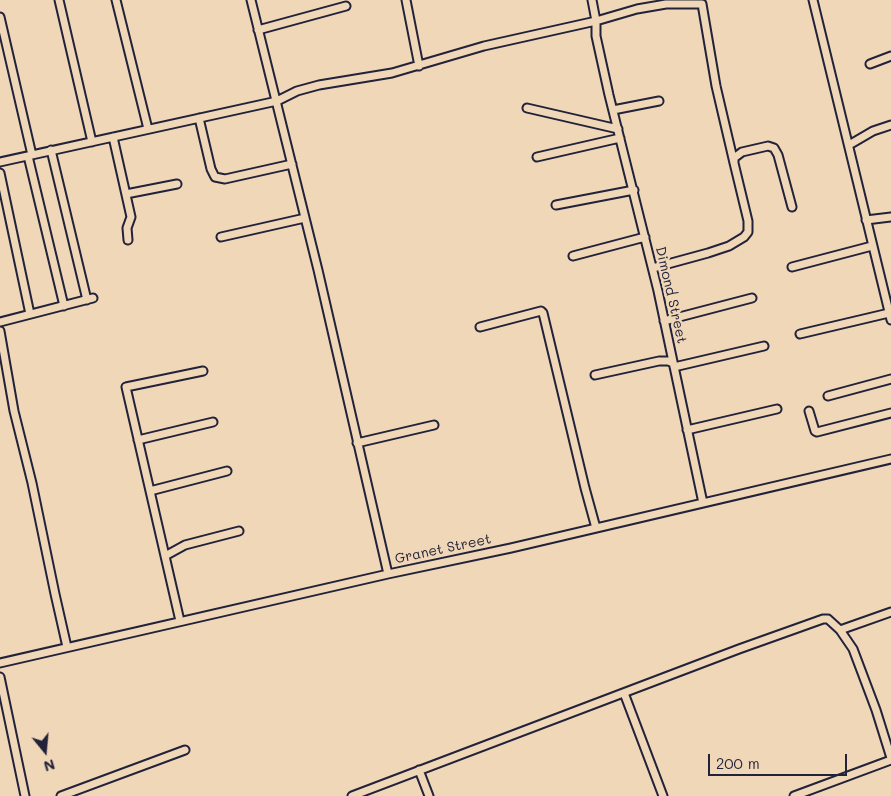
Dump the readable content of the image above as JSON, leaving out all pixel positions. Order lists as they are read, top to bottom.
{
  "streets": {
    "street": ["Dimond Street", "Granet Street"]
  },
  "crossings": [
    ["Dimond Street", "Granet Street"]
  ],
  "scale_bar": "200 m",
  "north": "bottom"
}
